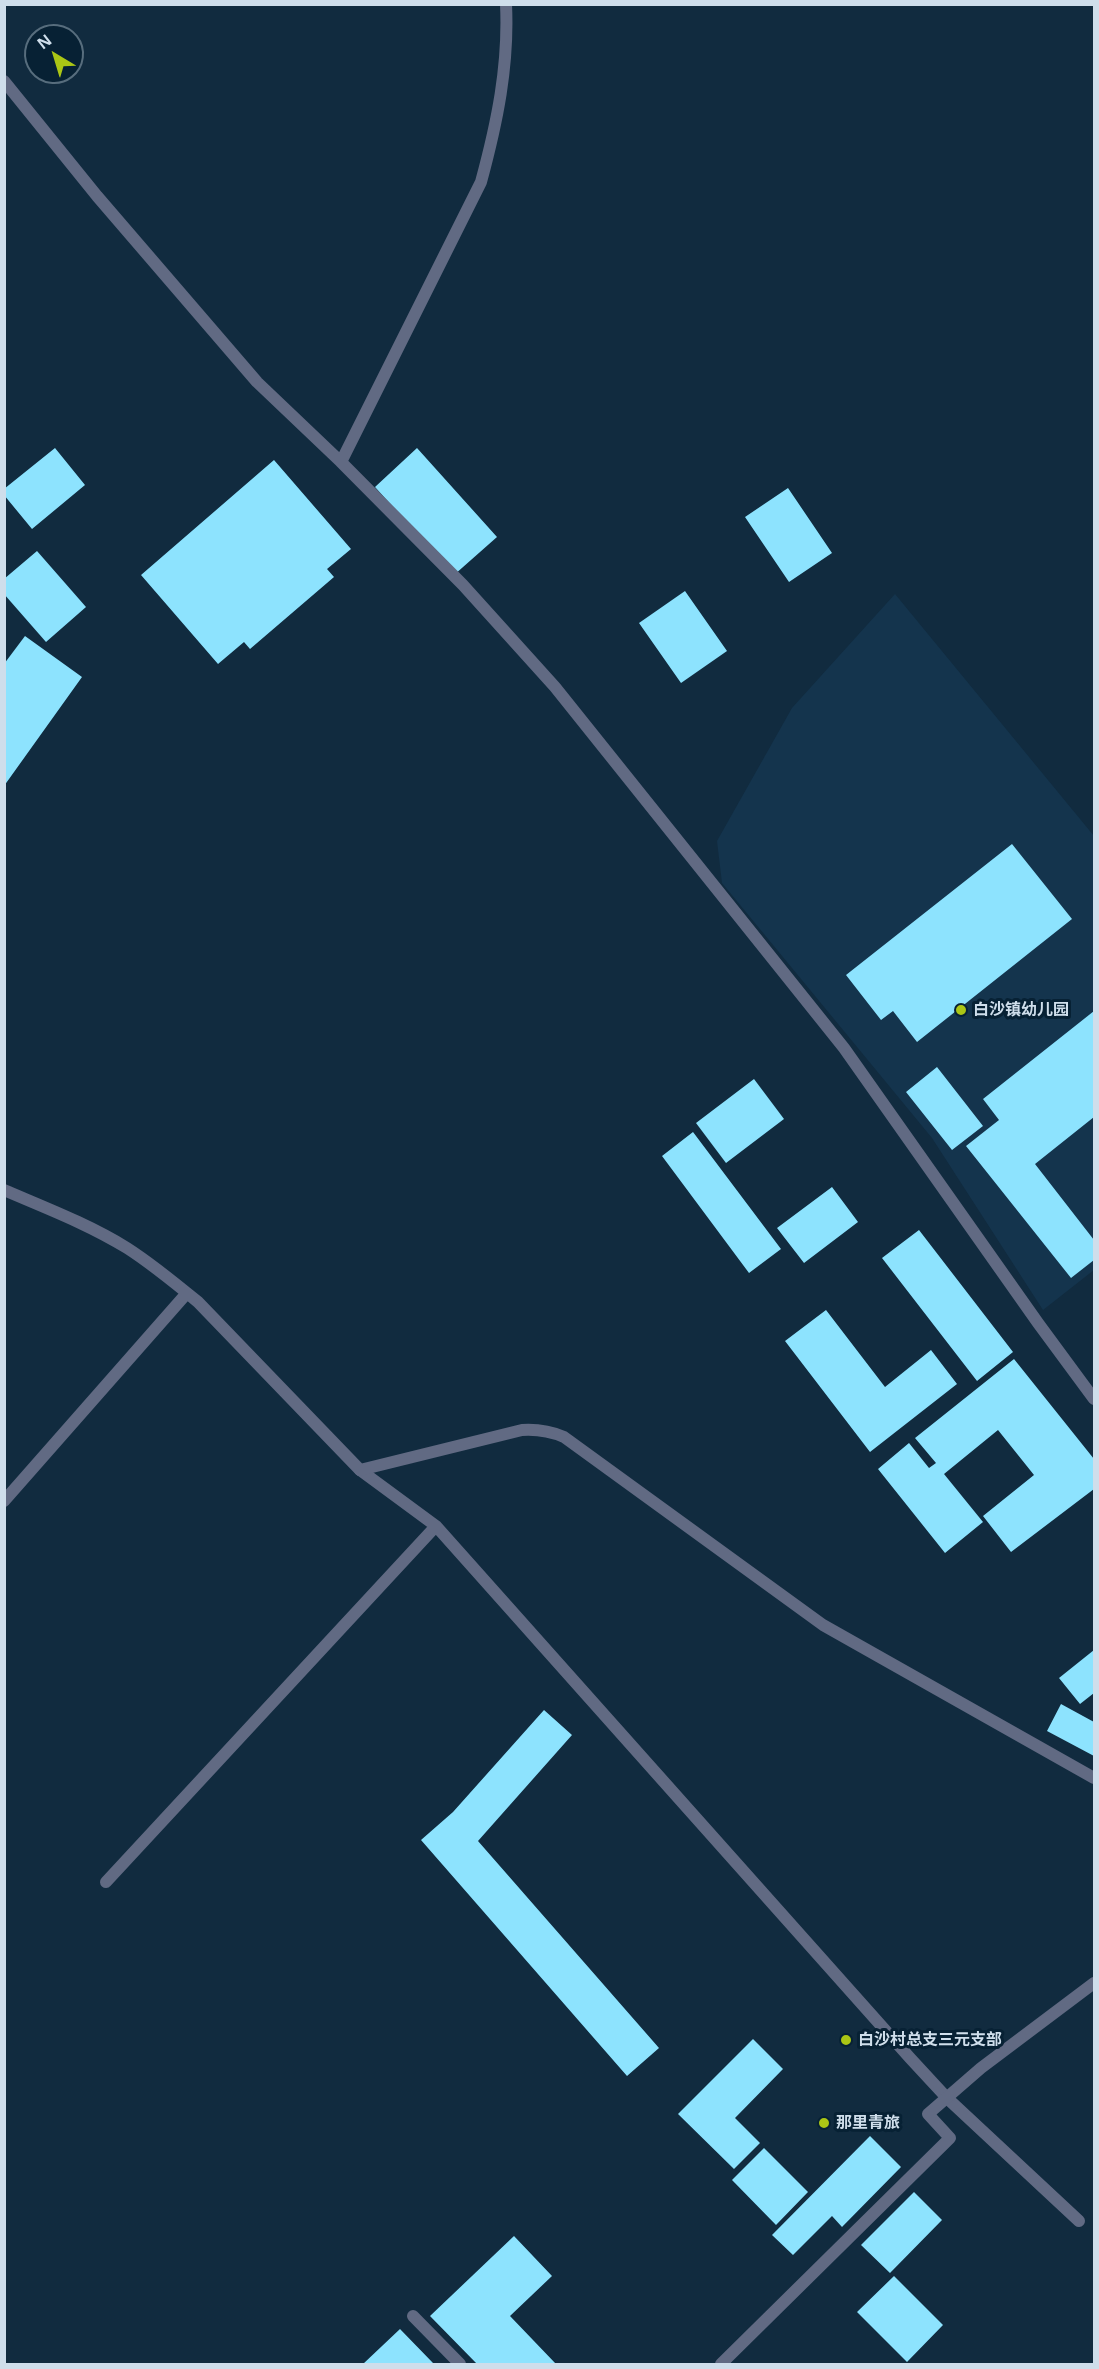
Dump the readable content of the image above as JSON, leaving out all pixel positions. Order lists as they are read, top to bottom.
{
  "places": ["白沙镇幼儿园", "白沙村总支三元支部", "那里青旅"],
  "north": "top left"
}
